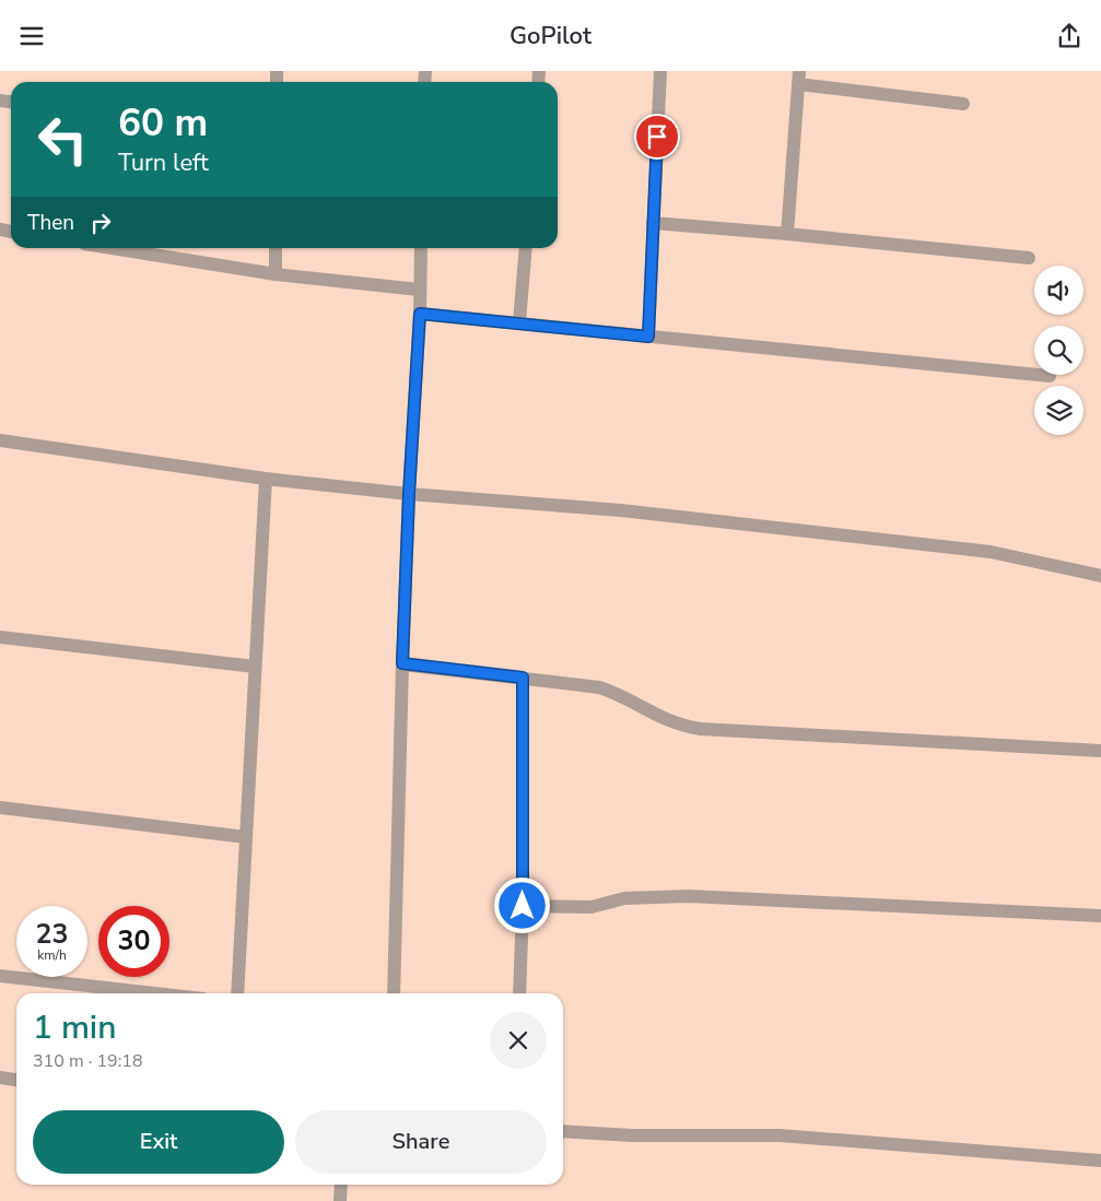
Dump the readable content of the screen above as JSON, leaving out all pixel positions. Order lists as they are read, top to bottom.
{
  "page": {
    "header": "GoPilot",
    "turn": ["60 m", "Turn left"],
    "then": "Then",
    "speed": "23 km/h",
    "limit": "30",
    "heading": ["1 min", "310 m · 19:18"],
    "buttons": ["Exit", "Share"]
  }
}
